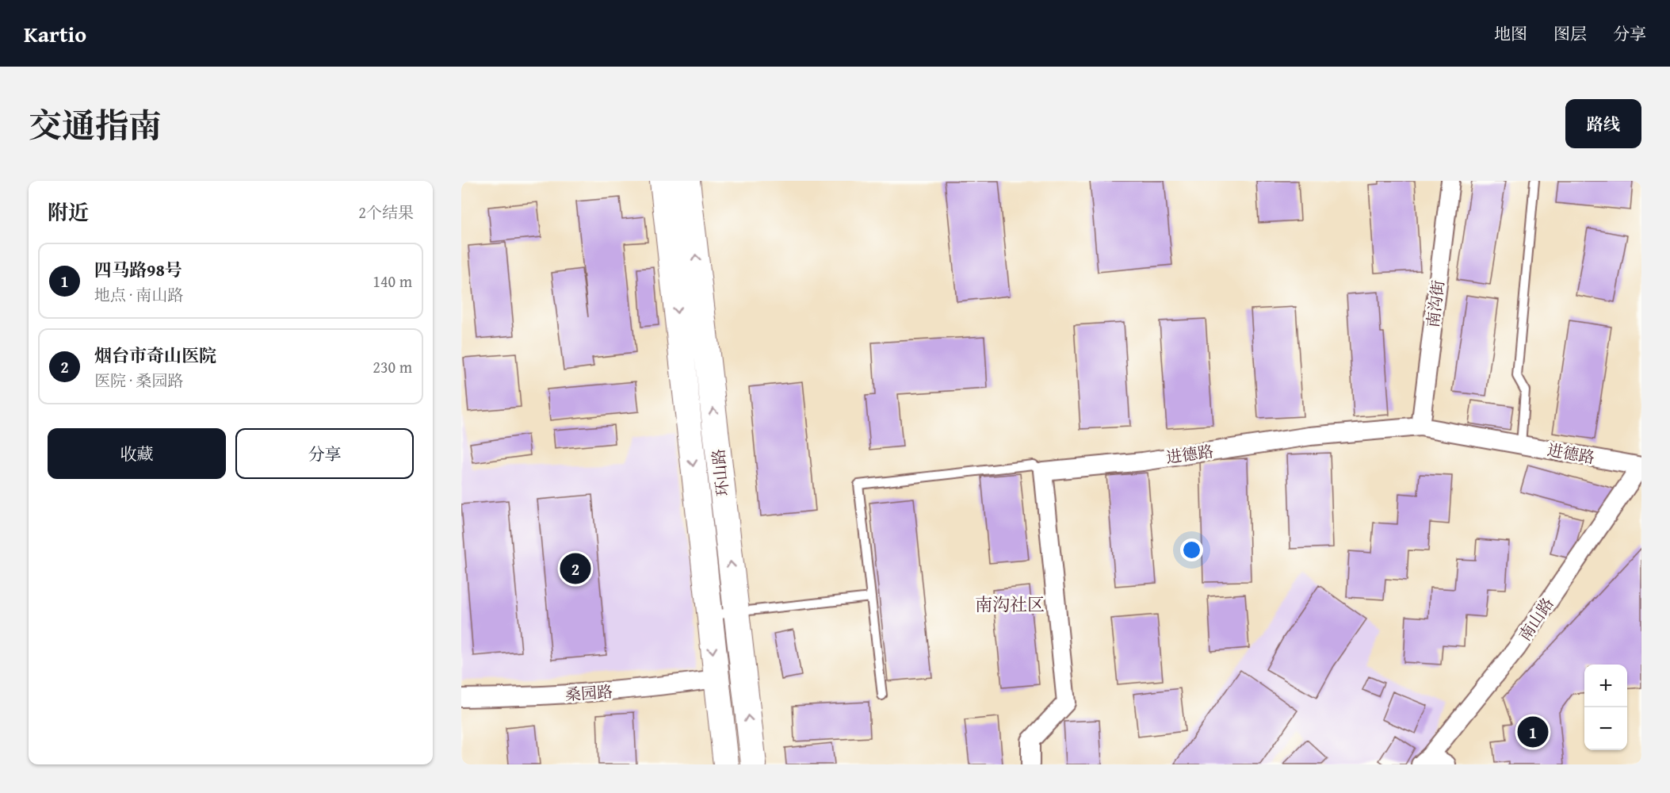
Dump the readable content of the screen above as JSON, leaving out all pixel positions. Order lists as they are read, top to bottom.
{
  "streets": {
    "main road": ["环山路"],
    "street": [
      "南沟街",
      "进德路",
      "南山路",
      "桑园路"
    ]
  },
  "crossings": [
    ["南沟街", "进德路"],
    ["进德路", "南山路"],
    ["环山路", "桑园路"]
  ],
  "districts": ["南沟社区"],
  "page": {
    "header": "Kartio",
    "nav": ["地图", "图层", "分享"],
    "title": "交通指南",
    "buttons": [
      "路线",
      ["收藏", "分享"]
    ],
    "heading": ["附近", "2个结果"],
    "list": [
      {
        "mark": "1",
        "name": "四马路98号",
        "note": "地点 · 南山路",
        "value": "140 m"
      },
      {
        "mark": "2",
        "name": "烟台市奇山医院",
        "note": "医院 · 桑园路",
        "value": "230 m"
      }
    ],
    "pins": ["2", "1"],
    "map_buttons": ["+", "−"]
  }
}
